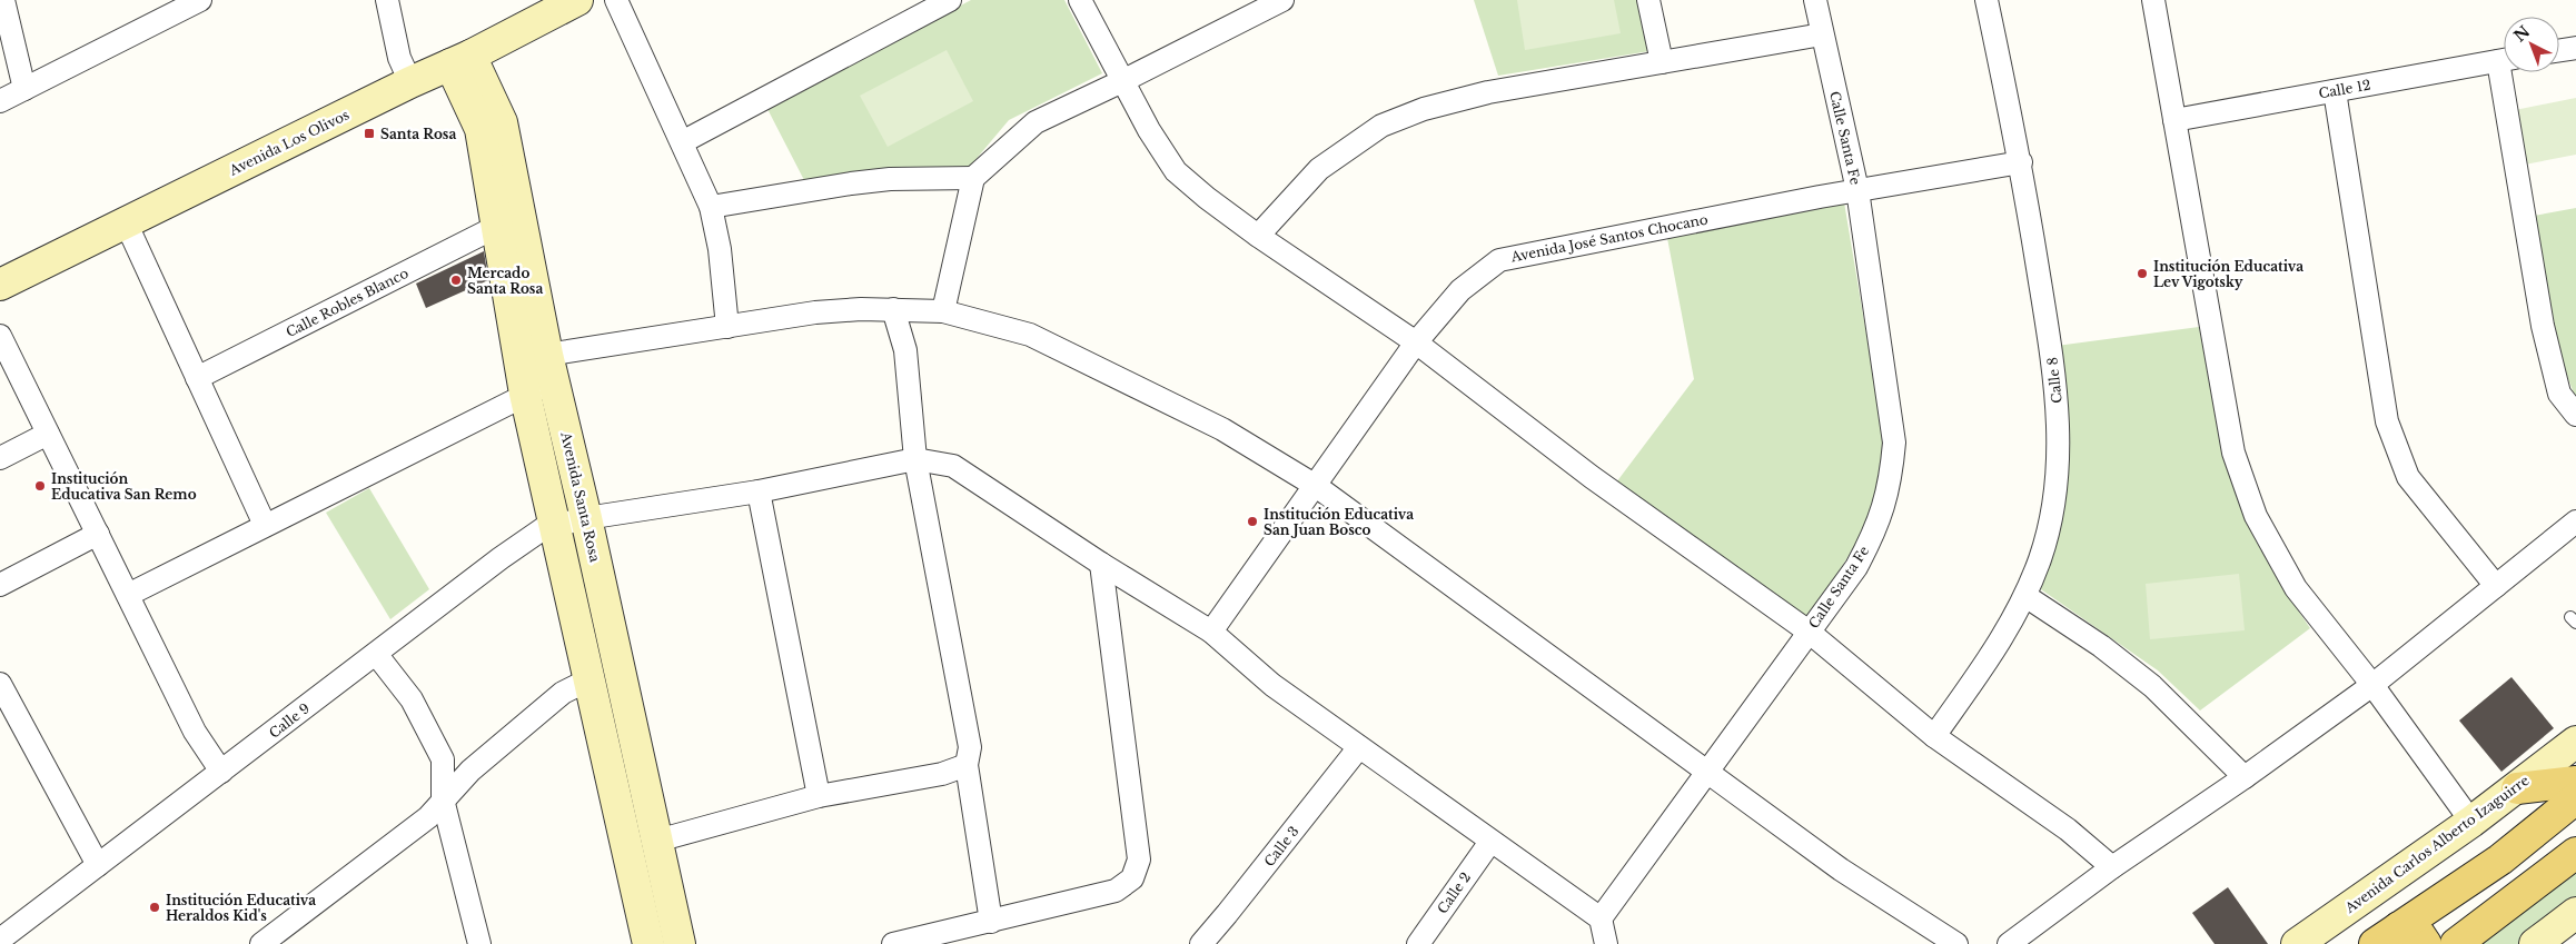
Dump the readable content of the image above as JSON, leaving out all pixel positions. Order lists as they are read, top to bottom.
{
  "streets": {
    "street": [
      "Calle 12",
      "Calle Santa Fe",
      "Avenida Los Olivos",
      "Avenida José Santos Chocano",
      "Calle Robles Blanco",
      "Calle 8",
      "Avenida Santa Rosa",
      "Calle 9",
      "Avenida Carlos Alberto Izaguirre",
      "Calle 3",
      "Calle 2"
    ]
  },
  "crossings": [
    ["Calle Santa Fe", "Avenida José Santos Chocano"],
    ["Avenida Los Olivos", "Avenida Santa Rosa"],
    ["Avenida José Santos Chocano", "Calle 8"],
    ["Avenida Santa Rosa", "Calle 9"]
  ],
  "places": {
    "transit": ["Santa Rosa"],
    "other": [
      "Institución Educativa Lev Vigotsky",
      "Mercado Santa Rosa",
      "Institución Educativa San Remo",
      "Institución Educativa San Juan Bosco",
      "Institución Educativa Heraldos Kid's"
    ]
  },
  "north": "top left"
}
